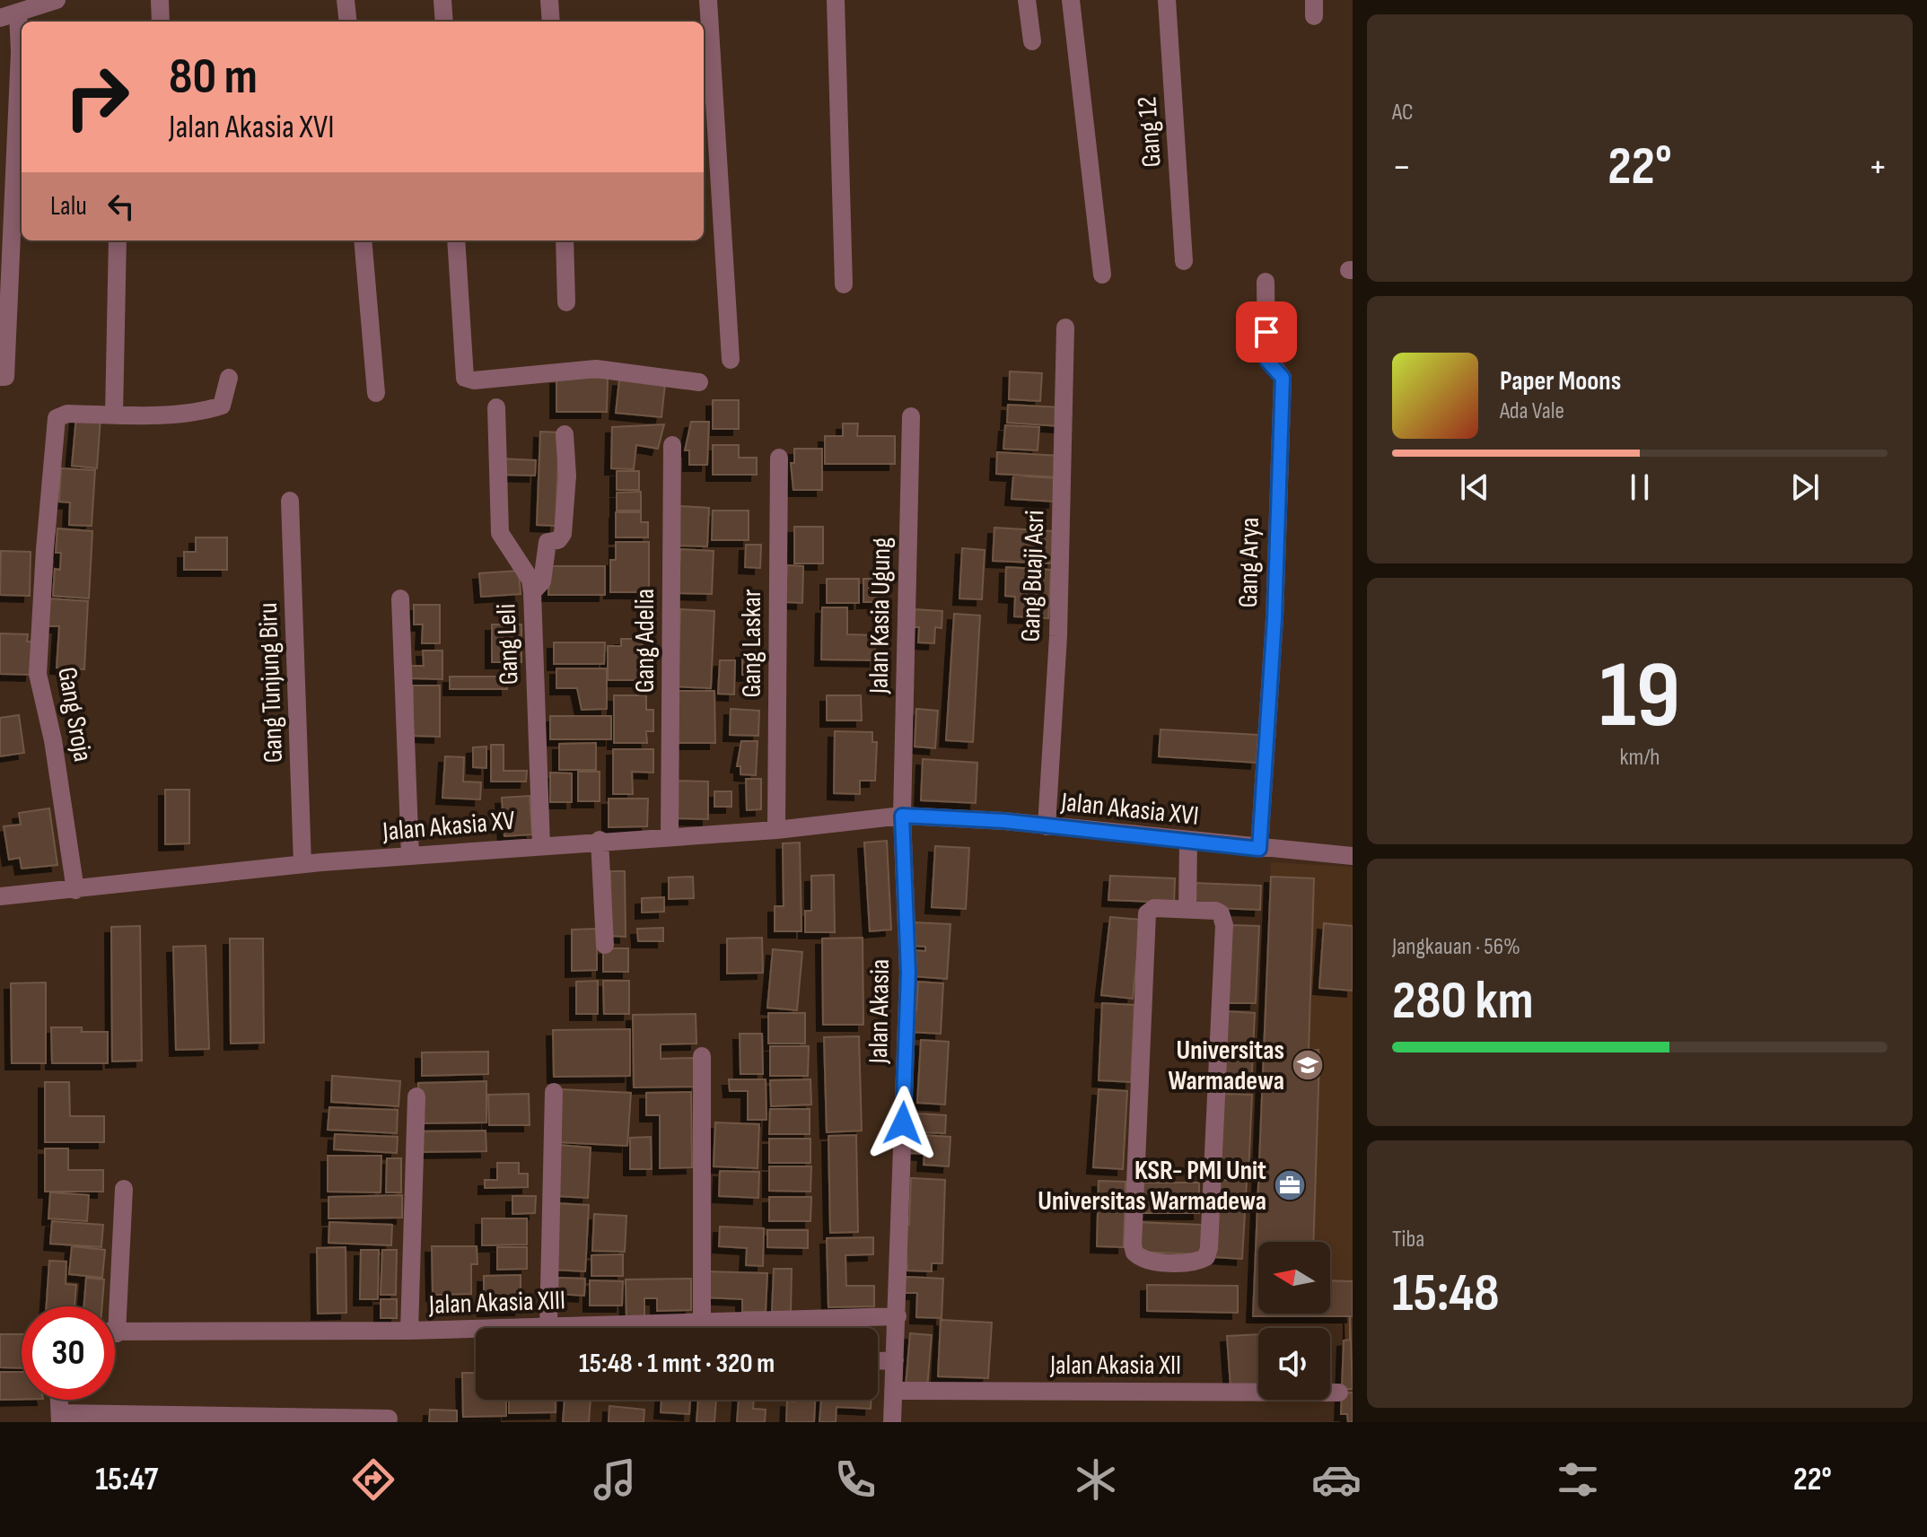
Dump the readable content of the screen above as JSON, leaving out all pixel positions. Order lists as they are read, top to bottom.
{
  "streets": {
    "street": [
      "Gang 12",
      "Gang Arya",
      "Gang Buaji Asri",
      "Jalan Kasia Ugung",
      "Gang Adelia",
      "Gang Laskar",
      "Gang Leli",
      "Gang Tunjung Biru",
      "Gang Sroja",
      "Jalan Akasia XVI",
      "Jalan Akasia XV",
      "Jalan Akasia",
      "Jalan Akasia XIII",
      "Jalan Akasia XII"
    ]
  },
  "crossings": [
    ["Gang Arya", "Jalan Akasia XVI"],
    ["Gang Buaji Asri", "Jalan Akasia XVI"],
    ["Jalan Kasia Ugung", "Jalan Akasia XVI"],
    ["Jalan Kasia Ugung", "Jalan Akasia XV"],
    ["Jalan Kasia Ugung", "Jalan Akasia"],
    ["Gang Adelia", "Jalan Akasia XV"],
    ["Gang Laskar", "Jalan Akasia XV"],
    ["Gang Leli", "Jalan Akasia XV"],
    ["Gang Tunjung Biru", "Jalan Akasia XV"],
    ["Gang Sroja", "Jalan Akasia XV"],
    ["Jalan Akasia XVI", "Jalan Akasia XV"],
    ["Jalan Akasia XVI", "Jalan Akasia"],
    ["Jalan Akasia XV", "Jalan Akasia"],
    ["Jalan Akasia", "Jalan Akasia XIII"],
    ["Jalan Akasia", "Jalan Akasia XII"]
  ],
  "places": {
    "school or university": ["Universitas Warmadewa"],
    "office": ["KSR- PMI Unit Universitas Warmadewa"]
  },
  "north": "left",
  "page": {
    "tile": [
      "AC",
      ["19", "km/h"],
      ["Jangkauan · 56%", "280 km"],
      ["Tiba", "15:48"]
    ],
    "turn": ["80 m", "Jalan Akasia XVI"],
    "heat": ["−", "22°", "+"],
    "then": "Lalu",
    "song": ["Paper Moons", "Ada Vale"],
    "limit": "30",
    "trip": "15:48 · 1 mnt · 320 m",
    "tabs": ["15:47", "22°"]
  }
}
